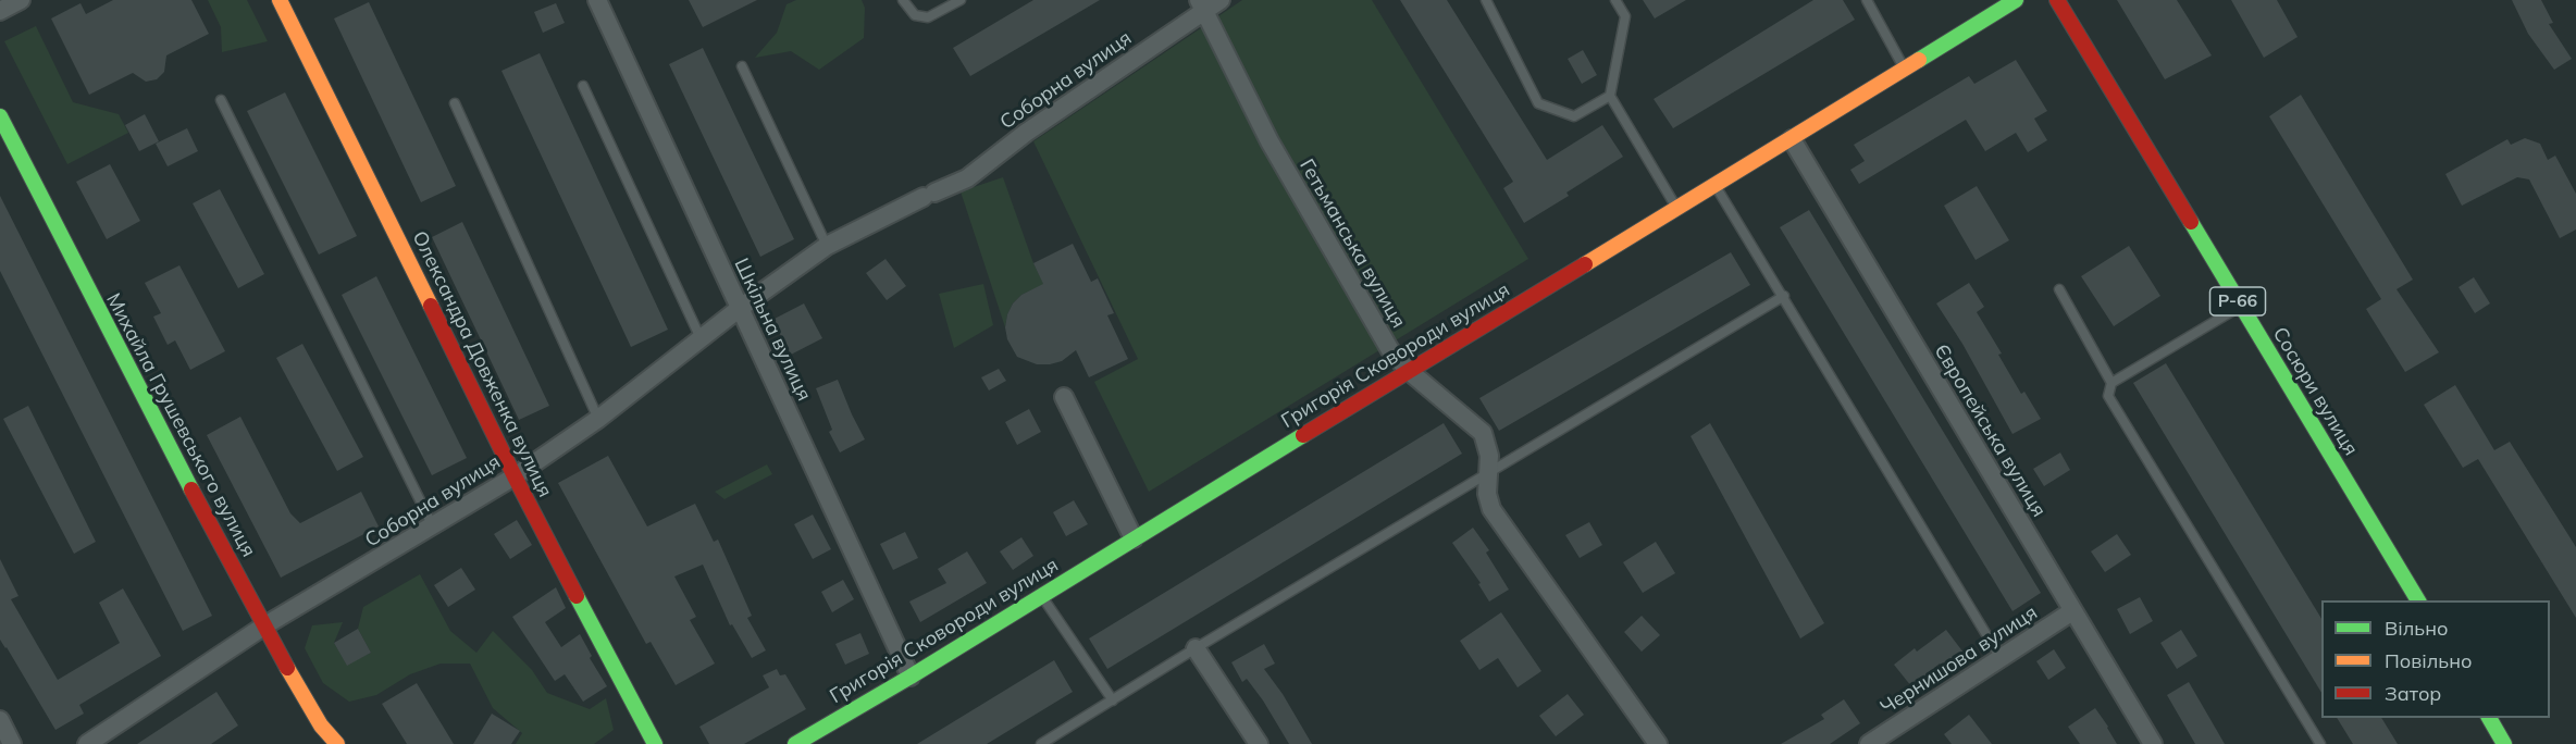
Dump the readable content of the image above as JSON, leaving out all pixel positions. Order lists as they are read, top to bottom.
{
  "streets": {
    "street": [
      "Соборна вулиця",
      "Гетьманська вулиця",
      "Р-66",
      "Шкільна вулиця",
      "Григорія Сковороди вулиця",
      "Олександра Довженка вулиця",
      "Сосюри вулиця",
      "Михайла Грушевського вулиця",
      "Європейська вулиця",
      "Чернишова вулиця"
    ]
  },
  "crossings": [
    ["Соборна вулиця", "Гетьманська вулиця"],
    ["Соборна вулиця", "Шкільна вулиця"],
    ["Соборна вулиця", "Олександра Довженка вулиця"],
    ["Соборна вулиця", "Михайла Грушевського вулиця"],
    ["Гетьманська вулиця", "Григорія Сковороди вулиця"],
    ["Шкільна вулиця", "Григорія Сковороди вулиця"],
    ["Григорія Сковороди вулиця", "Європейська вулиця"],
    ["Європейська вулиця", "Чернишова вулиця"]
  ],
  "legend": ["Вільно", "Повільно", "Затор"]
}
